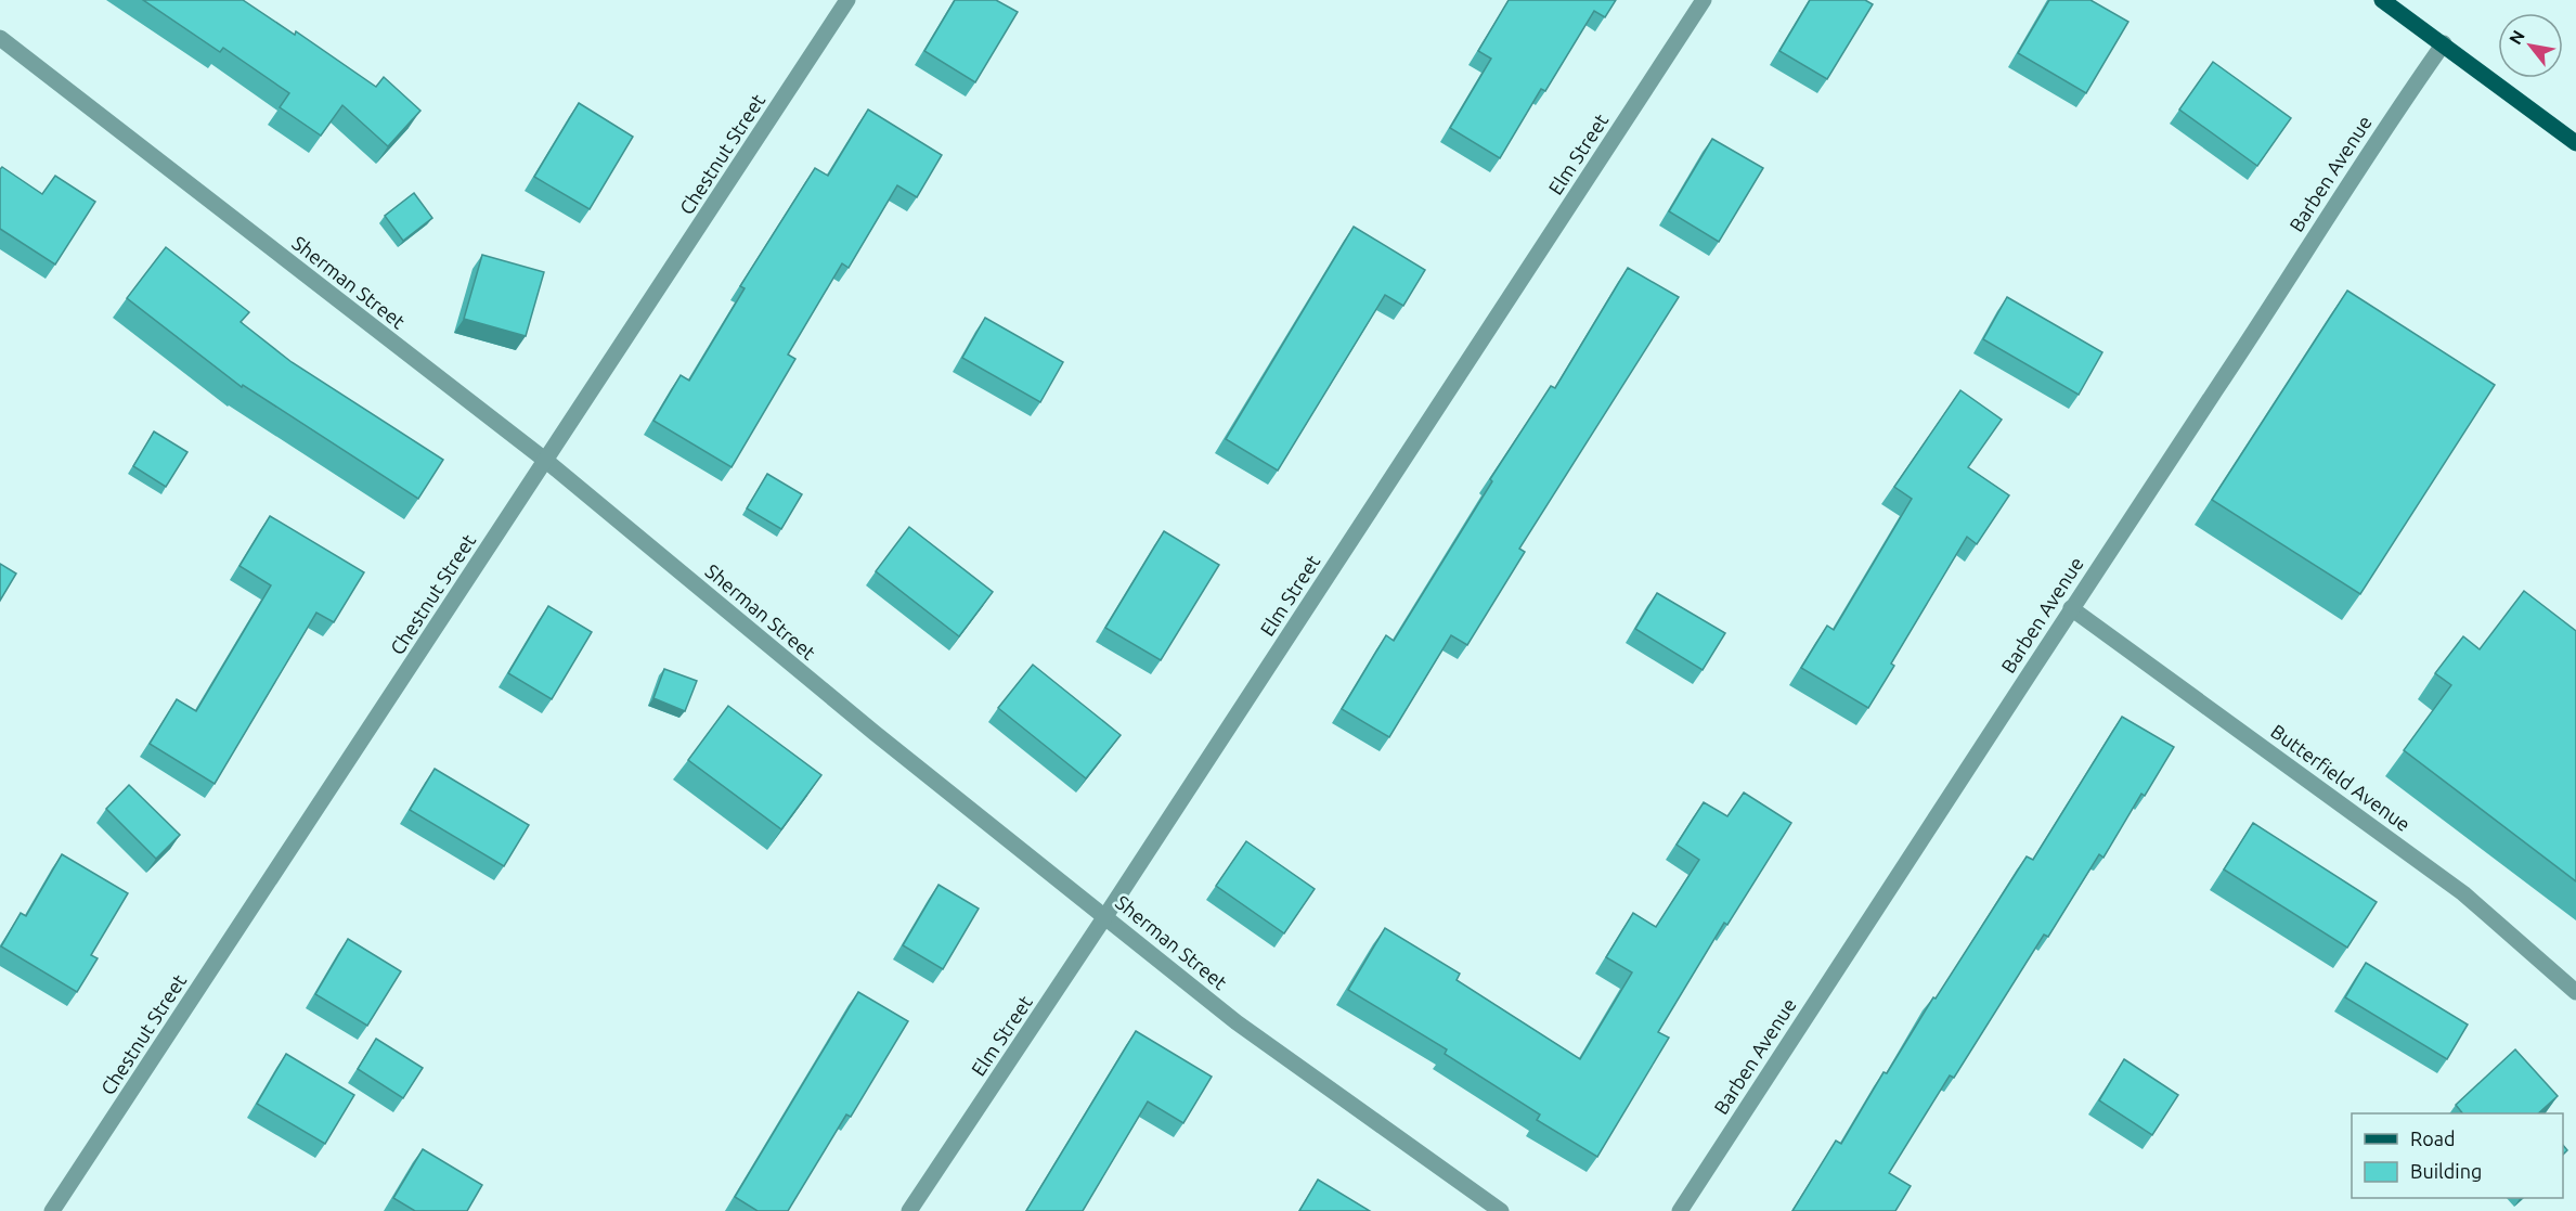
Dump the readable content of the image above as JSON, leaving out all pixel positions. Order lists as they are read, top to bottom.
{
  "streets": {
    "street": [
      "Chestnut Street",
      "Elm Street",
      "Barben Avenue",
      "Sherman Street",
      "Butterfield Avenue"
    ]
  },
  "crossings": [
    ["Chestnut Street", "Sherman Street"],
    ["Elm Street", "Sherman Street"],
    ["Barben Avenue", "Butterfield Avenue"]
  ],
  "legend": ["Road", "Building"],
  "north": "top left"
}
